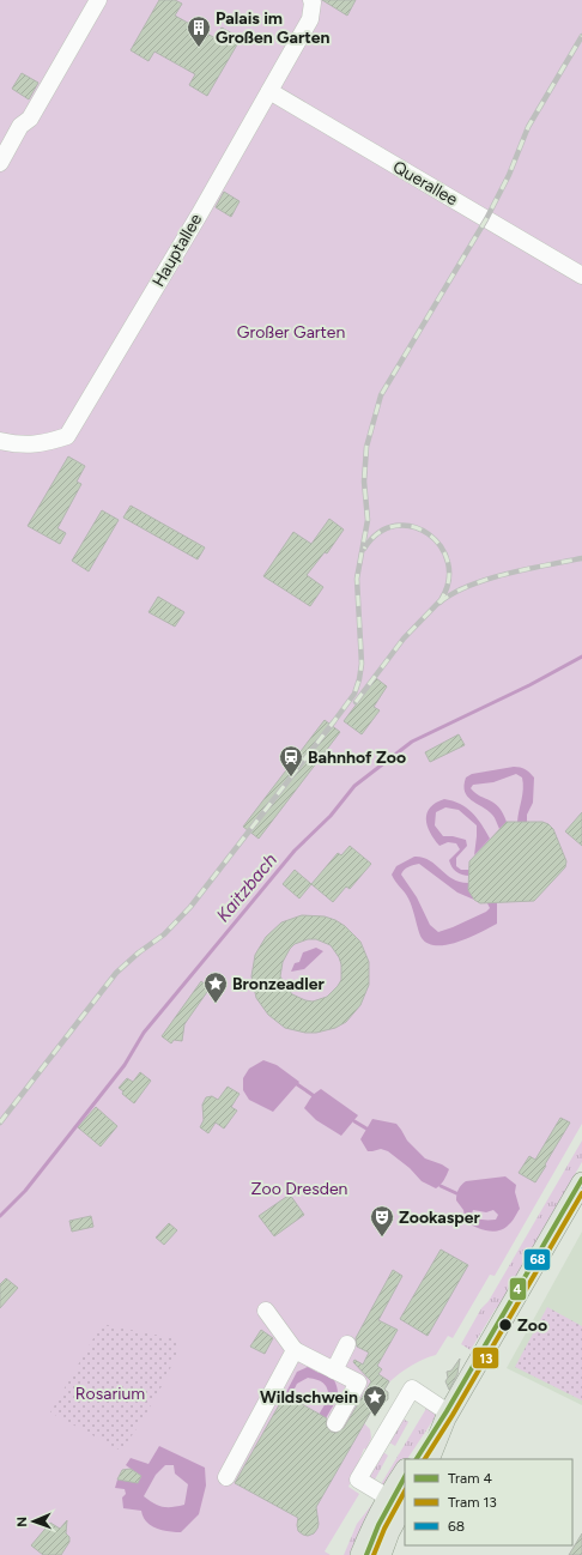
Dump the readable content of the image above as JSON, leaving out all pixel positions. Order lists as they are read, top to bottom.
{
  "streets": {
    "street": ["Querallee", "Hauptallee"]
  },
  "crossings": [
    ["Querallee", "Hauptallee"]
  ],
  "water": ["Kaitzbach"],
  "parks": ["Großer Garten", "Zoo Dresden", "Rosarium"],
  "places": {
    "building": ["Palais im Großen Garten"],
    "station": ["Bahnhof Zoo"],
    "place": ["Bronzeadler", "Wildschwein"],
    "theatre": ["Zookasper"],
    "other": ["Zoo"]
  },
  "lines": ["tram line 4", "transit line 68", "tram line 13"],
  "legend": ["Tram 4", "Tram 13", "68"],
  "north": "left"
}
